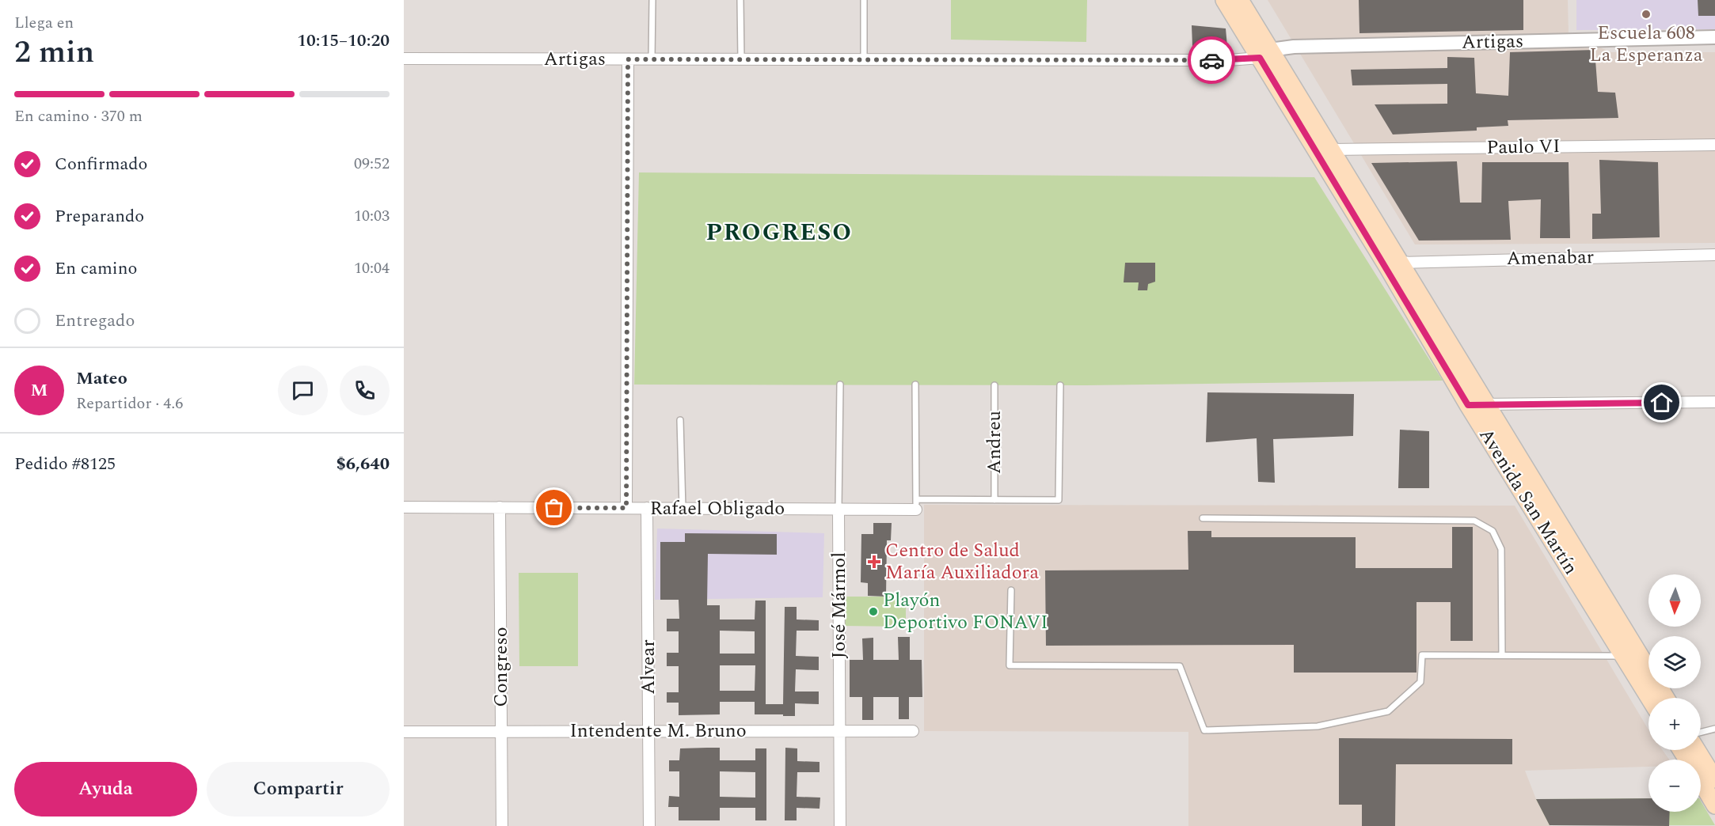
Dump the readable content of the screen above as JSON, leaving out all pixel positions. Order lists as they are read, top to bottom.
{
  "streets": {
    "main road": ["Avenida San Martín"],
    "street": [
      "Artigas",
      "Paulo VI",
      "Amenabar",
      "Rafael Obligado",
      "José Mármol",
      "Congreso",
      "Alvear",
      "Intendente M. Bruno"
    ],
    "lane": ["Andreu"]
  },
  "crossings": [
    ["Artigas", "Avenida San Martín"],
    ["Paulo VI", "Avenida San Martín"],
    ["Amenabar", "Avenida San Martín"],
    ["Andreu", "Rafael Obligado"],
    ["Rafael Obligado", "José Mármol"],
    ["Rafael Obligado", "Congreso"],
    ["Rafael Obligado", "Alvear"],
    ["José Mármol", "Intendente M. Bruno"],
    ["Congreso", "Intendente M. Bruno"],
    ["Alvear", "Intendente M. Bruno"]
  ],
  "districts": ["PROGRESO"],
  "places": {
    "other": ["Escuela 608 La Esperanza", "Playón Deportivo FONAVI"],
    "health": ["Centro de Salud María Auxiliadora"]
  },
  "north": "bottom",
  "page": {
    "heading": ["2 min", "Llega en", "10:15–10:20"],
    "panel": [
      "Mateo",
      "Repartidor · 4.6",
      "Pedido #8125",
      "$6,640"
    ],
    "bar": "En camino · 370 m",
    "list": [
      ["Confirmado", "09:52"],
      ["Preparando", "10:03"],
      ["En camino", "10:04"],
      "Entregado"
    ],
    "round": "M",
    "map_buttons": ["+", "−"],
    "buttons": ["Ayuda", "Compartir"]
  }
}
